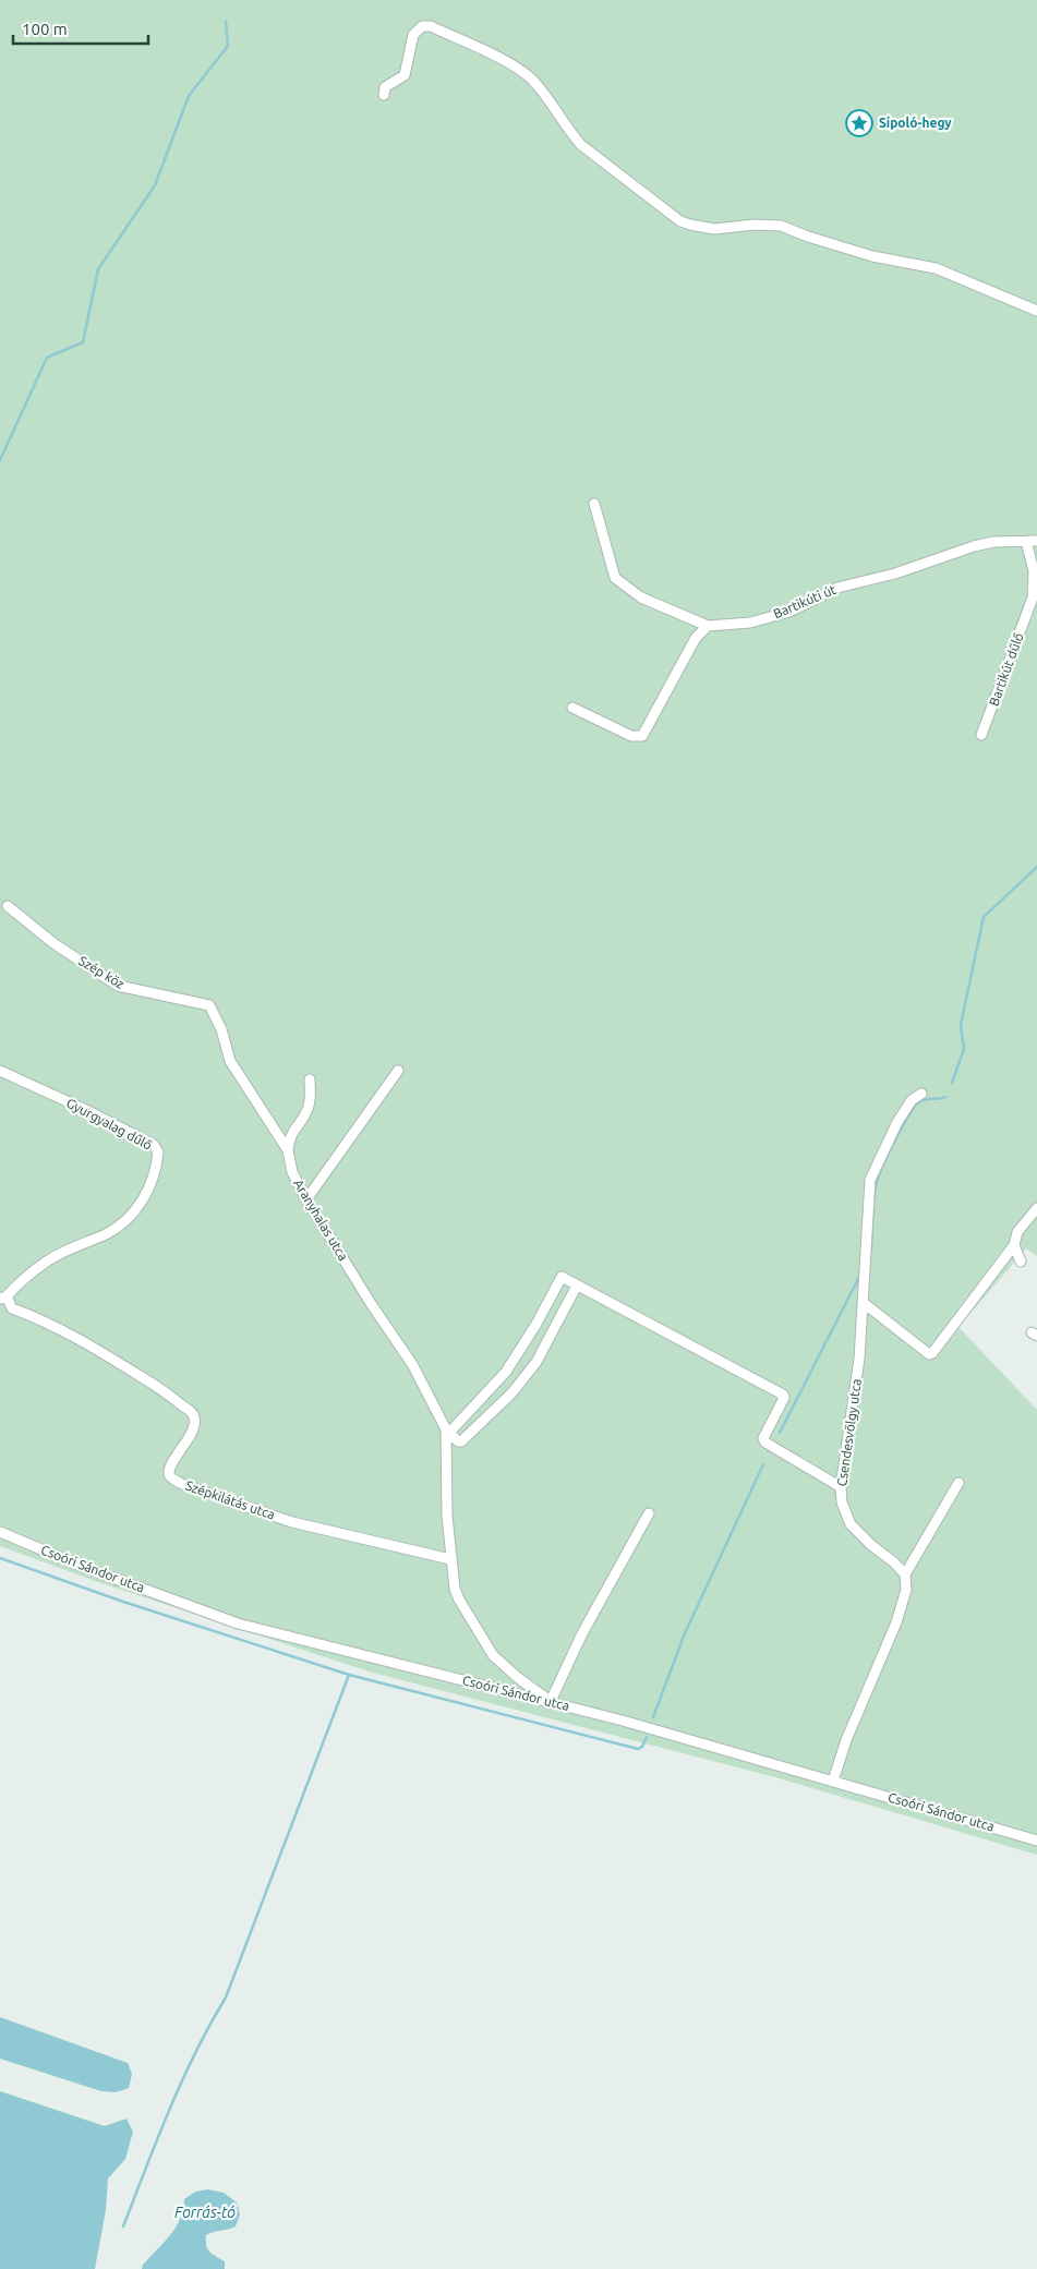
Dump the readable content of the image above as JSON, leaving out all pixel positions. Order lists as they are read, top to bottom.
{
  "streets": {
    "street": [
      "Bartikúti út",
      "Bartikút dűlő",
      "Szép köz",
      "Gyurgyalag dűlő",
      "Aranyhalas utca",
      "Csendesvölgy utca",
      "Szépkilátás utca",
      "Csoóri Sándor utca"
    ]
  },
  "crossings": [
    ["Bartikúti út", "Bartikút dűlő"],
    ["Szép köz", "Aranyhalas utca"],
    ["Gyurgyalag dűlő", "Szépkilátás utca"],
    ["Aranyhalas utca", "Szépkilátás utca"],
    ["Aranyhalas utca", "Csoóri Sándor utca"]
  ],
  "water": ["Forrás-tó"],
  "places": {
    "place": ["Sípoló-hegy"]
  },
  "scale_bar": "100 m"
}
